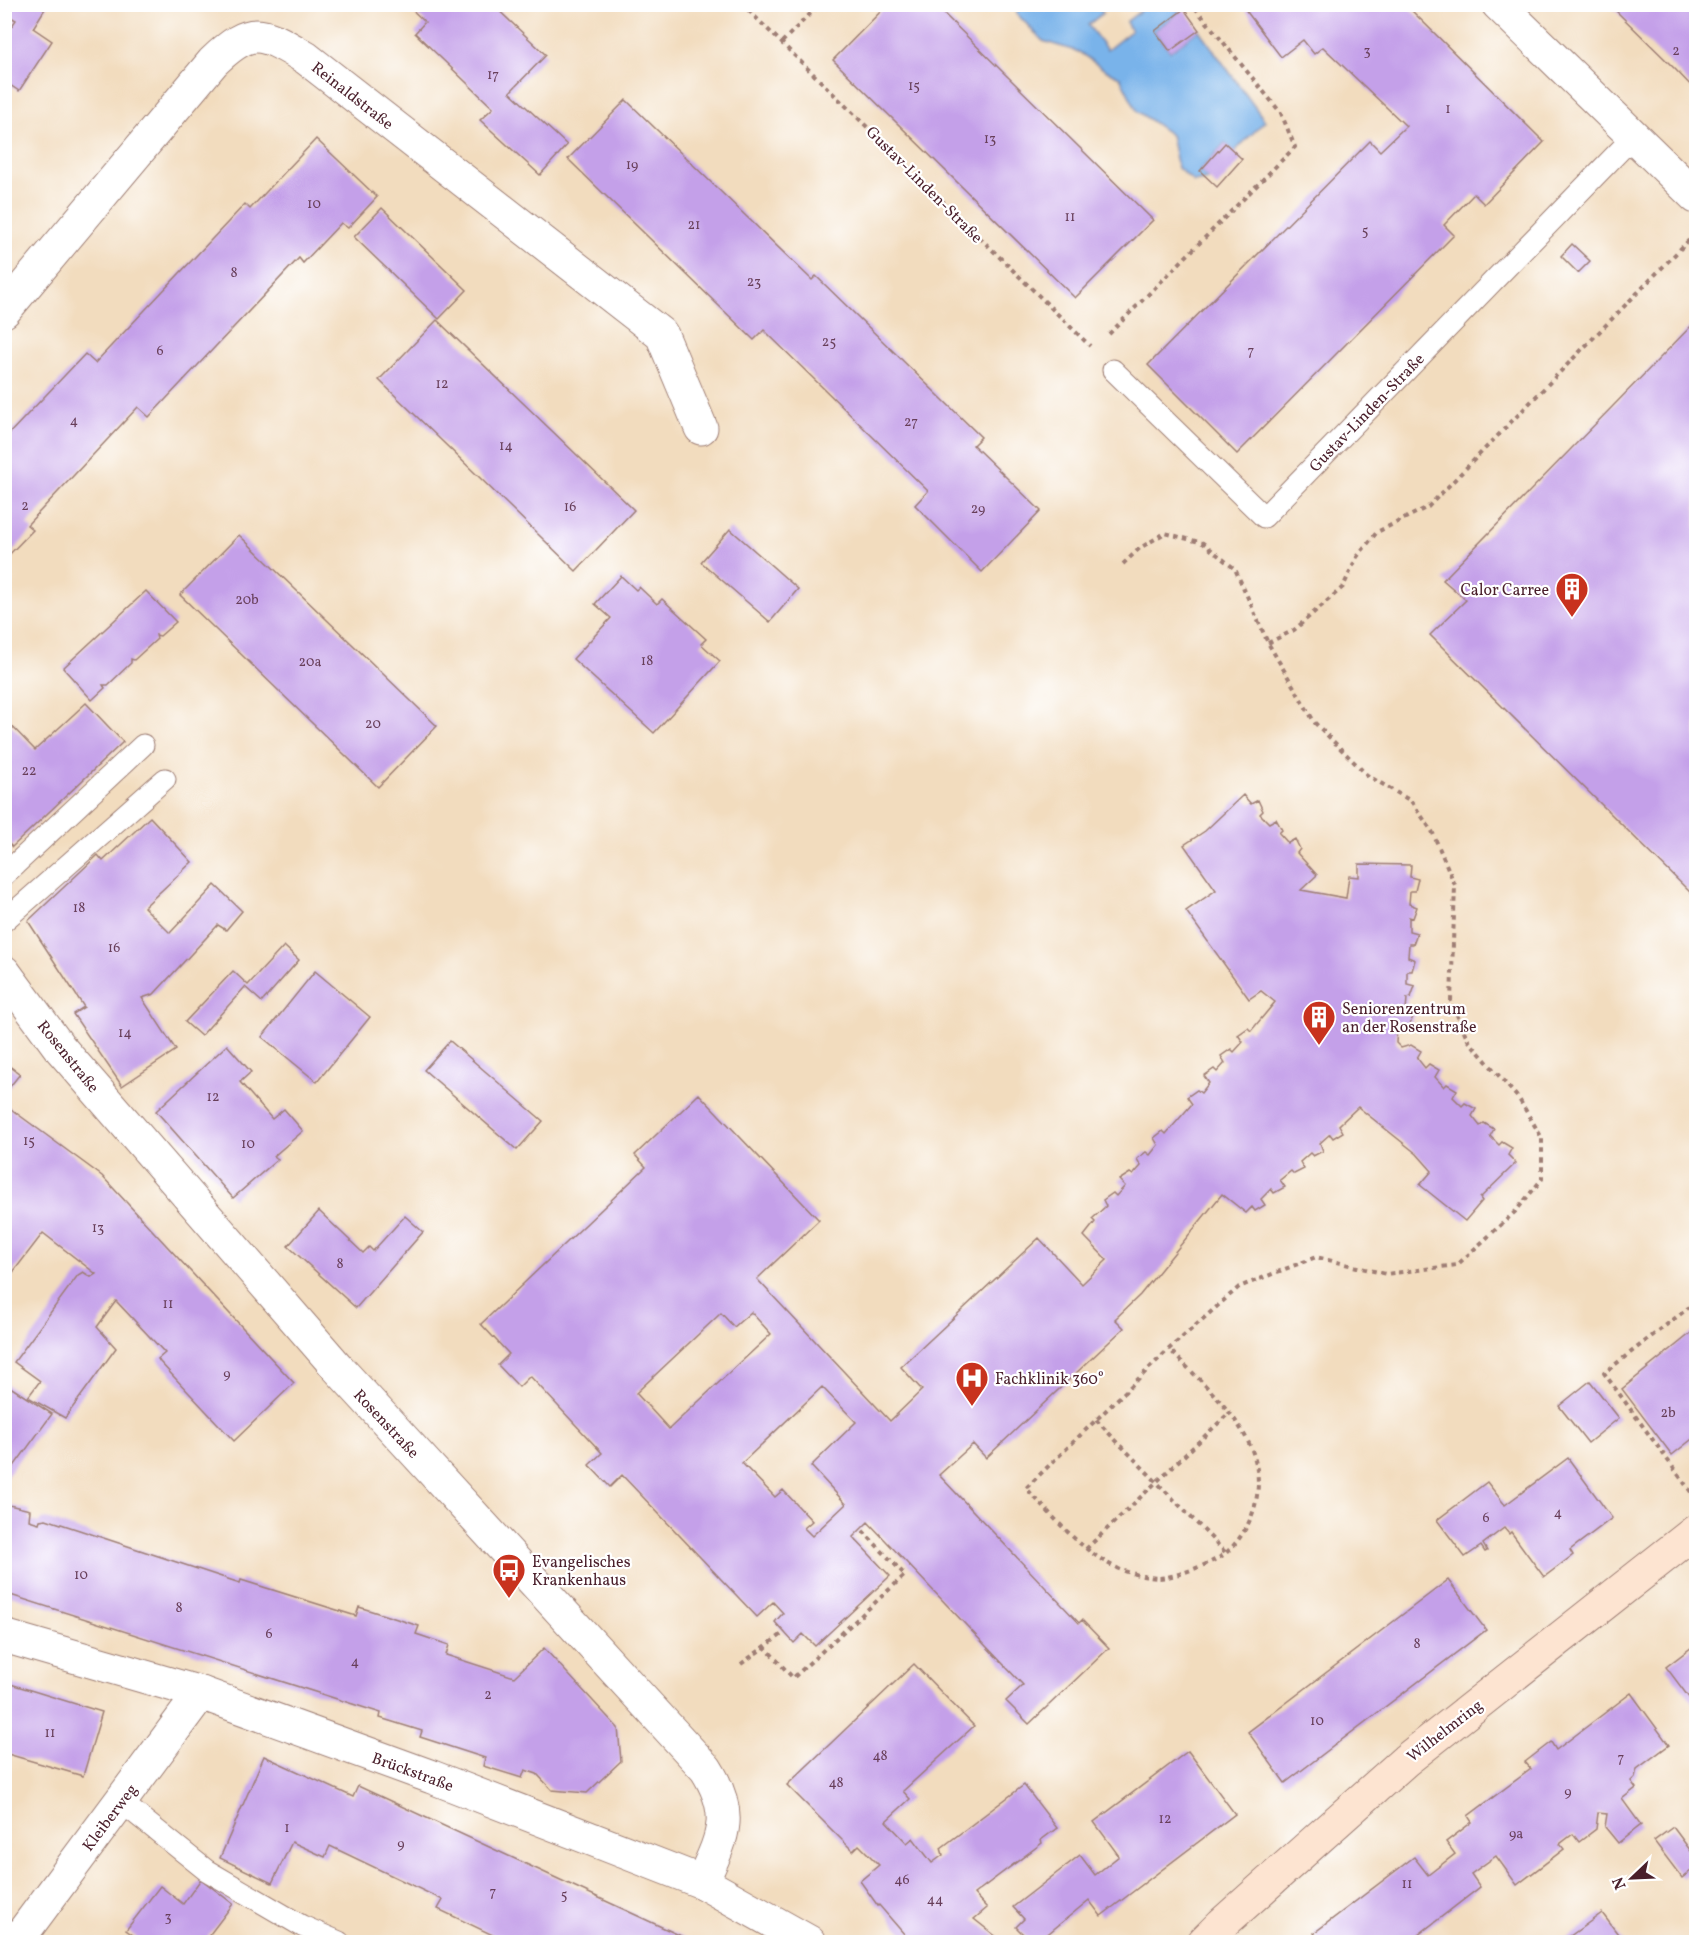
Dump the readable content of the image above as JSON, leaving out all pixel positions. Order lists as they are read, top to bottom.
{
  "streets": {
    "main road": ["Wilhelmring"],
    "street": [
      "Reinaldstraße",
      "Rosenstraße",
      "Brückstraße",
      "Kleiberweg"
    ],
    "lane": ["Gustav-Linden-Straße"]
  },
  "crossings": [
    ["Rosenstraße", "Brückstraße"],
    ["Brückstraße", "Kleiberweg"]
  ],
  "places": {
    "building": ["Calor Carree", "Seniorenzentrum an der Rosenstraße"],
    "hospital": ["Fachklinik 360°"],
    "bus stop": ["Evangelisches Krankenhaus"]
  },
  "house_numbers": [
    "3",
    "2",
    "17",
    "15",
    "1",
    "13",
    "19",
    "10",
    "11",
    "21",
    "5",
    "8",
    "23",
    "25",
    "6",
    "7",
    "12",
    "4",
    "27",
    "14",
    "2",
    "16",
    "29",
    "20b",
    "18",
    "20a",
    "20",
    "22",
    "18",
    "16",
    "14",
    "12",
    "15",
    "10",
    "13",
    "8",
    "11",
    "9",
    "2b",
    "4",
    "6",
    "10",
    "8",
    "6",
    "8",
    "4",
    "2",
    "10",
    "11",
    "48",
    "7",
    "48",
    "9",
    "12",
    "1",
    "9a",
    "9",
    "46",
    "11",
    "7",
    "5",
    "44",
    "3"
  ],
  "north": "bottom left"
}
